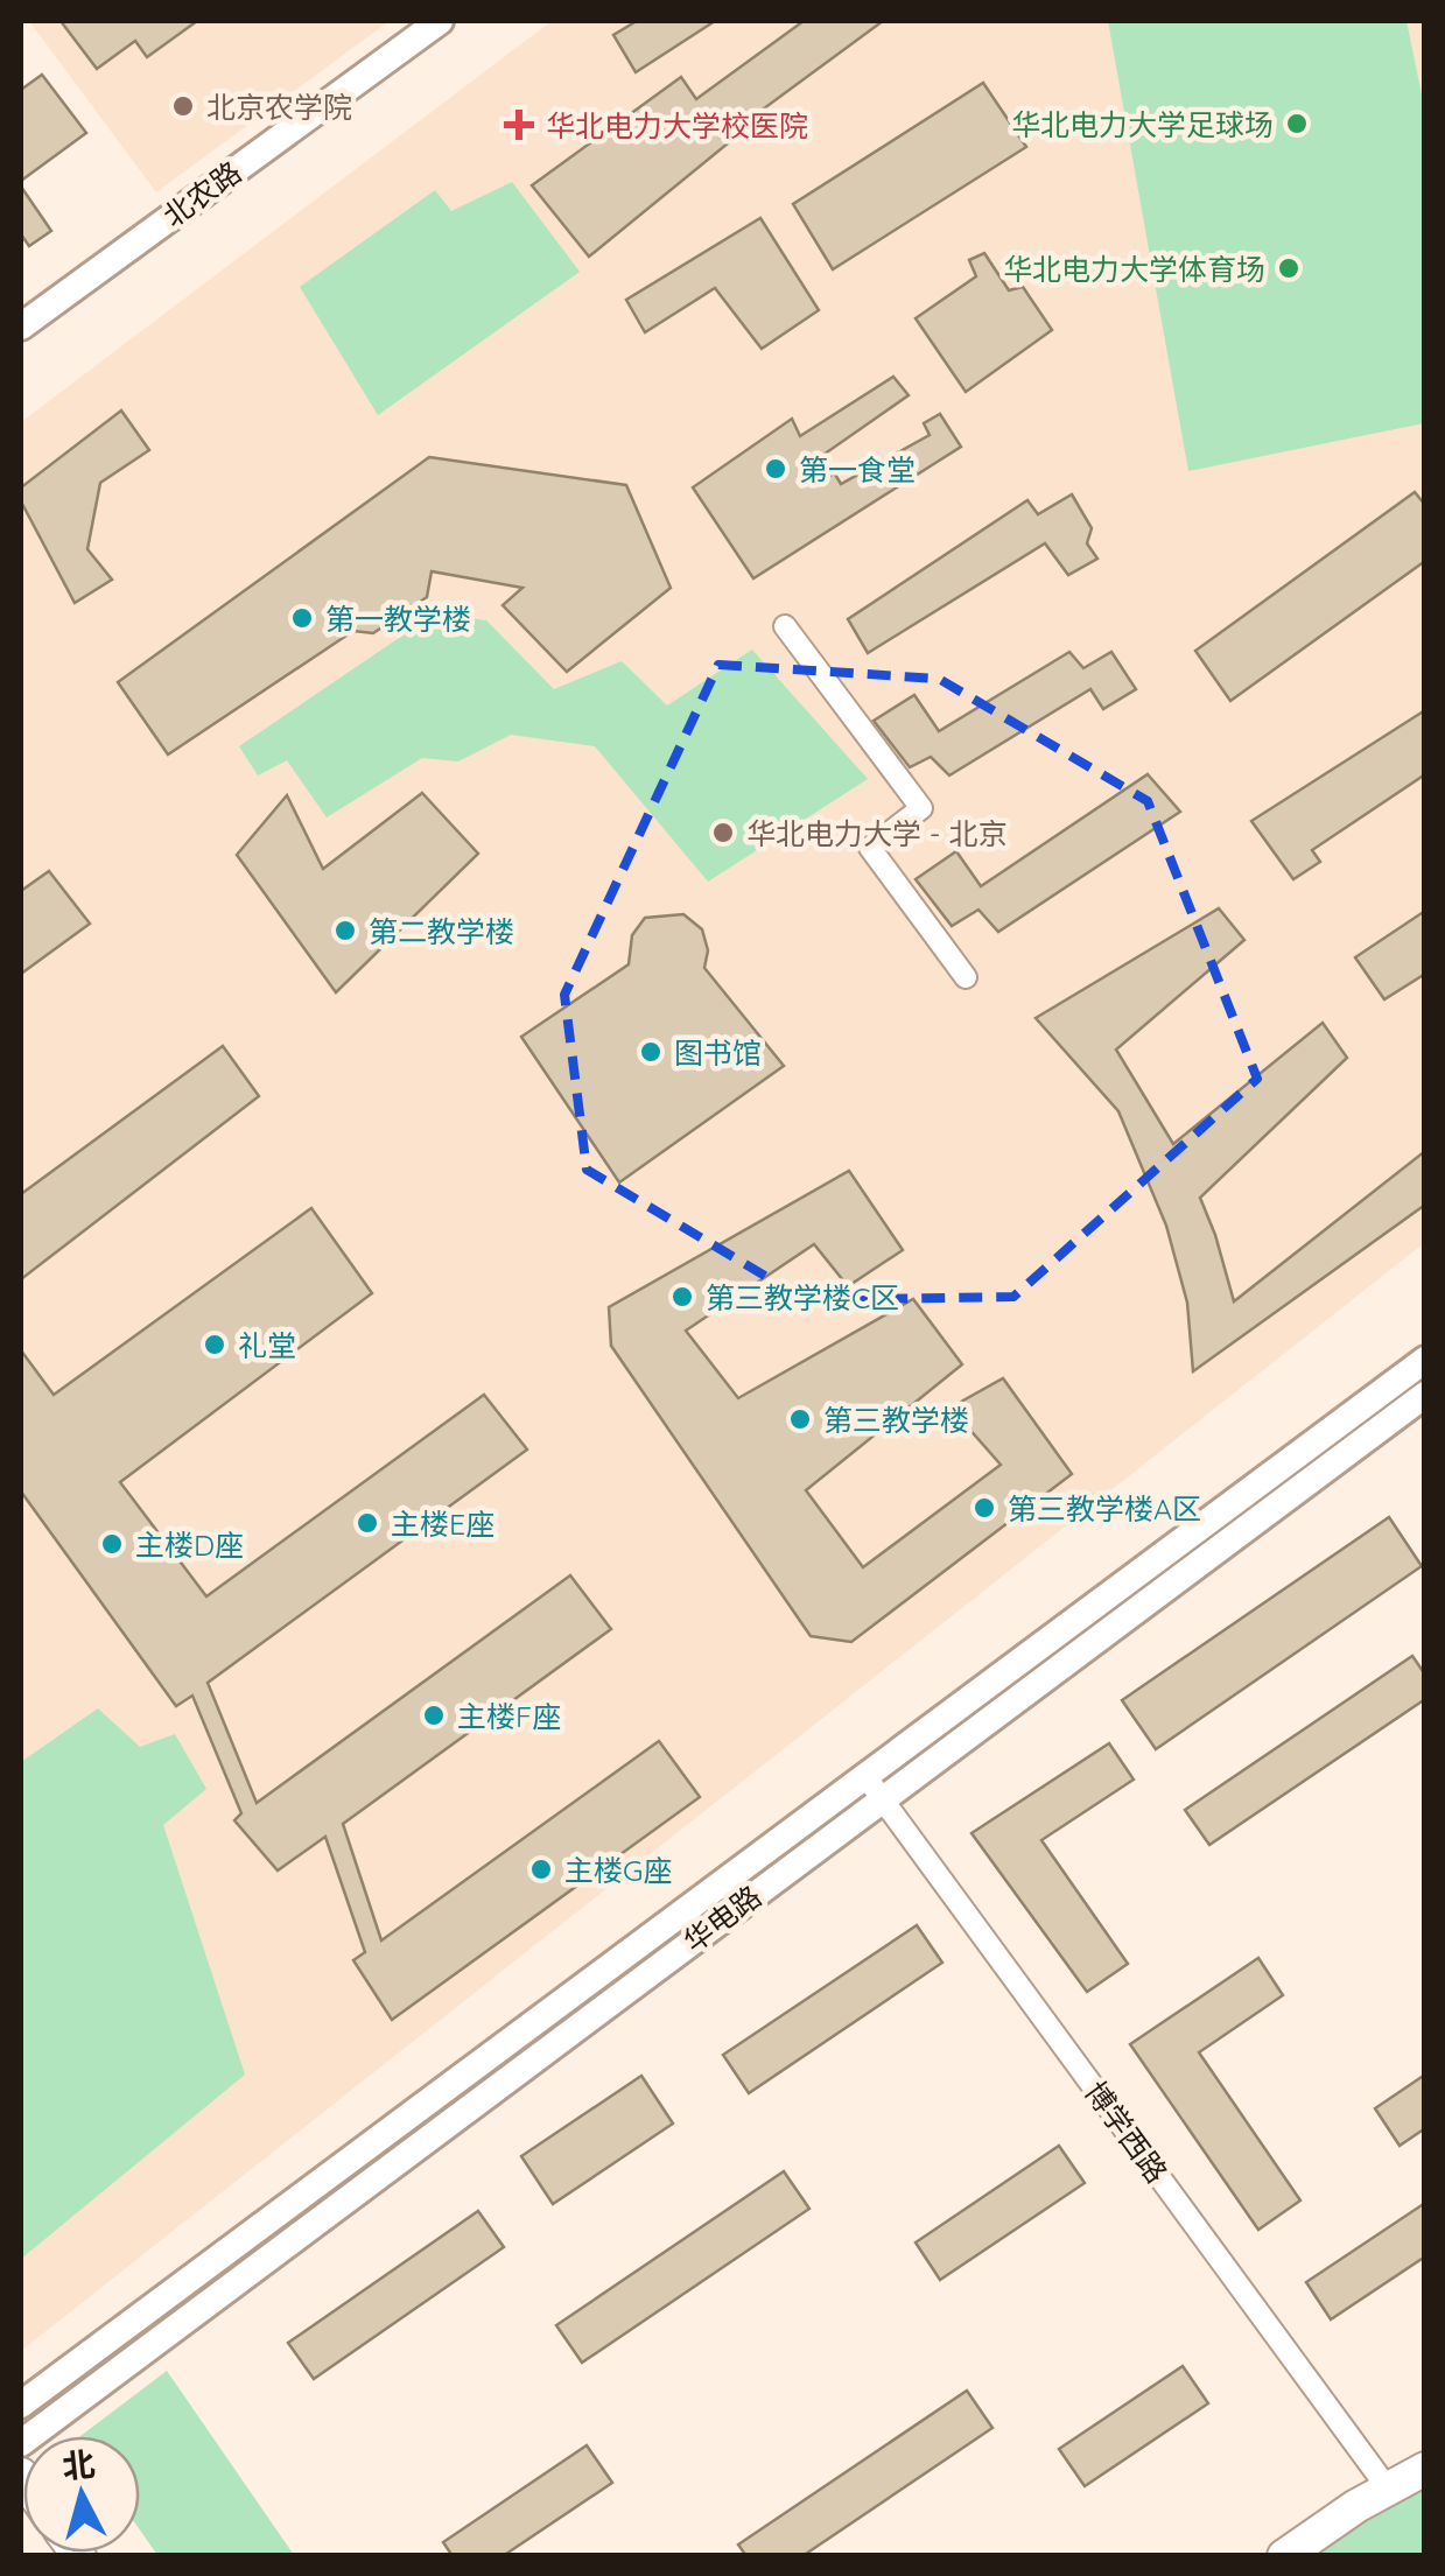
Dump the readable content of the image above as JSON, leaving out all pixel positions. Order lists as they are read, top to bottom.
{
  "streets": {
    "street": ["北农路", "华电路", "博学西路"]
  },
  "crossings": [
    ["华电路", "博学西路"]
  ],
  "places": {
    "other": [
      "北京农学院",
      "华北电力大学足球场",
      "华北电力大学体育场",
      "第一食堂",
      "第一教学楼",
      "华北电力大学 - 北京",
      "第二教学楼",
      "图书馆",
      "第三教学楼C区",
      "礼堂",
      "第三教学楼",
      "第三教学楼A区",
      "主楼E座",
      "主楼D座",
      "主楼F座",
      "主楼G座"
    ],
    "health": ["华北电力大学校医院"]
  },
  "north": "top"
}
